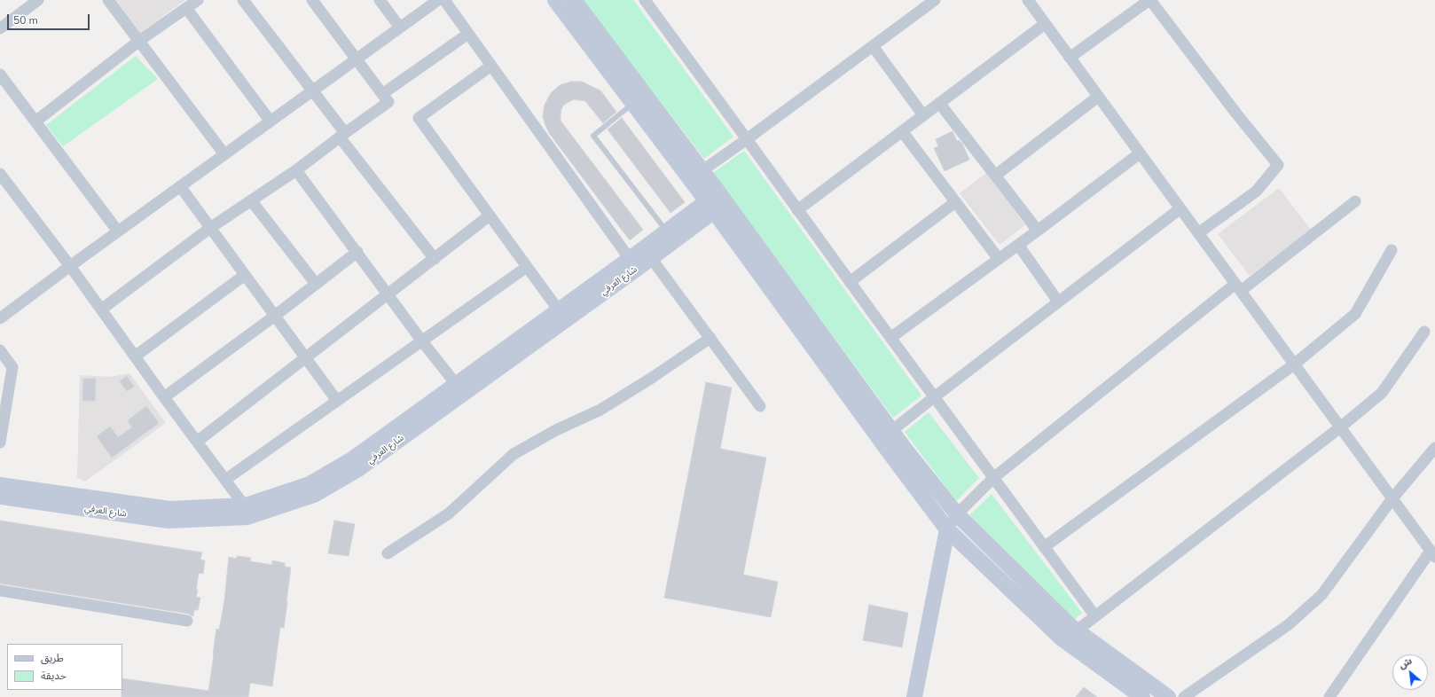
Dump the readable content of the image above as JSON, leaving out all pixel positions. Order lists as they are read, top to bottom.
{
  "streets": {
    "main road": ["شارع العرفي"]
  },
  "legend": ["طريق", "حديقة"],
  "scale_bar": "50 m",
  "north": "top left"
}
